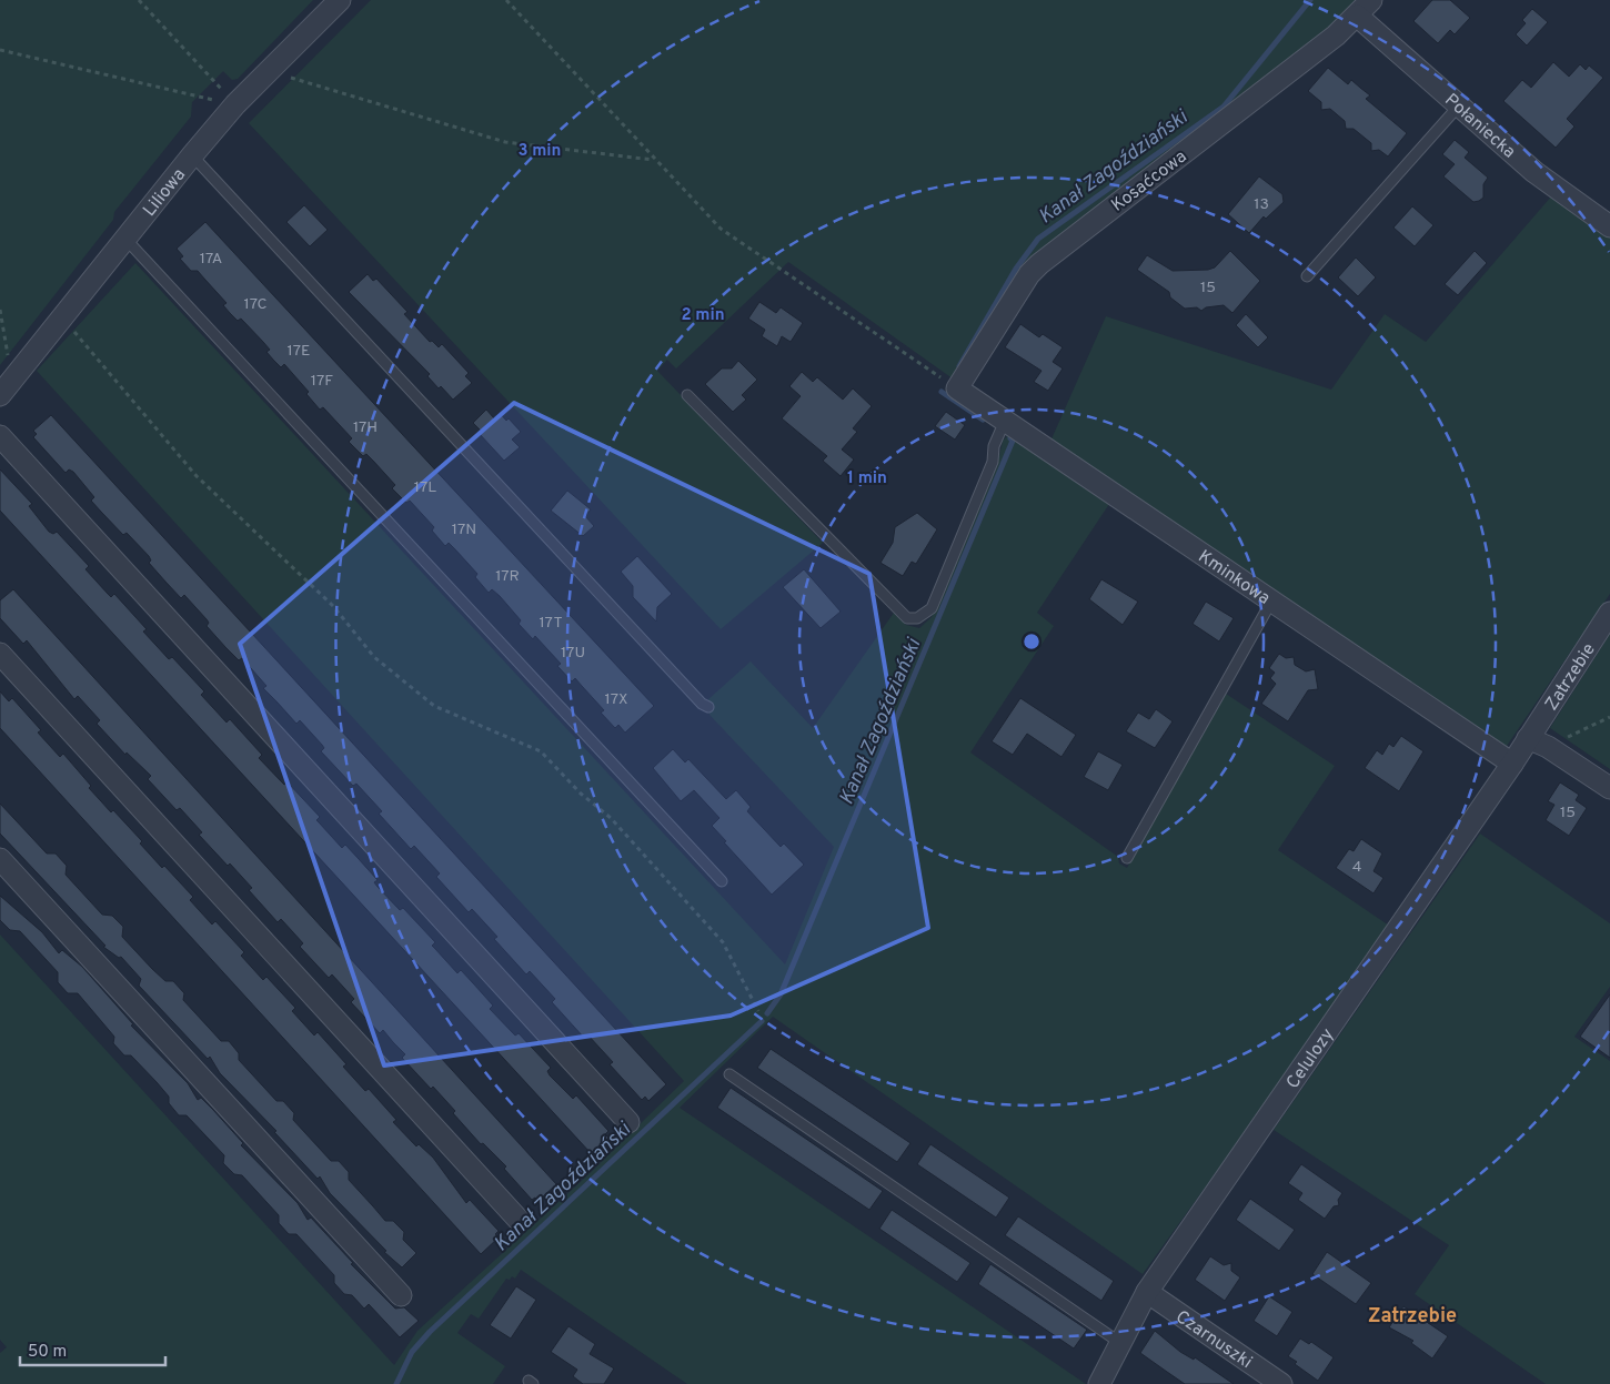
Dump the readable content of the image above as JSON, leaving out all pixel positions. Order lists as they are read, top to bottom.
{
  "streets": {
    "street": [
      "Połaniecka",
      "Kosaćcowa",
      "Liliowa",
      "Kminkowa",
      "Zatrzebie",
      "Celulozy",
      "Czarnuszki"
    ]
  },
  "crossings": [
    ["Połaniecka", "Kosaćcowa"],
    ["Kosaćcowa", "Kminkowa"],
    ["Kminkowa", "Celulozy"],
    ["Zatrzebie", "Celulozy"],
    ["Celulozy", "Czarnuszki"]
  ],
  "districts": ["Zatrzebie"],
  "water": ["Kanał Zagoździański"],
  "house_numbers": [
    "13",
    "17A",
    "15",
    "17C",
    "17E",
    "17F",
    "17H",
    "17L",
    "17N",
    "17R",
    "17T",
    "17U",
    "17X",
    "15",
    "4"
  ],
  "scale_bar": "50 m",
  "rings": ["3 min", "2 min", "1 min"]
}
